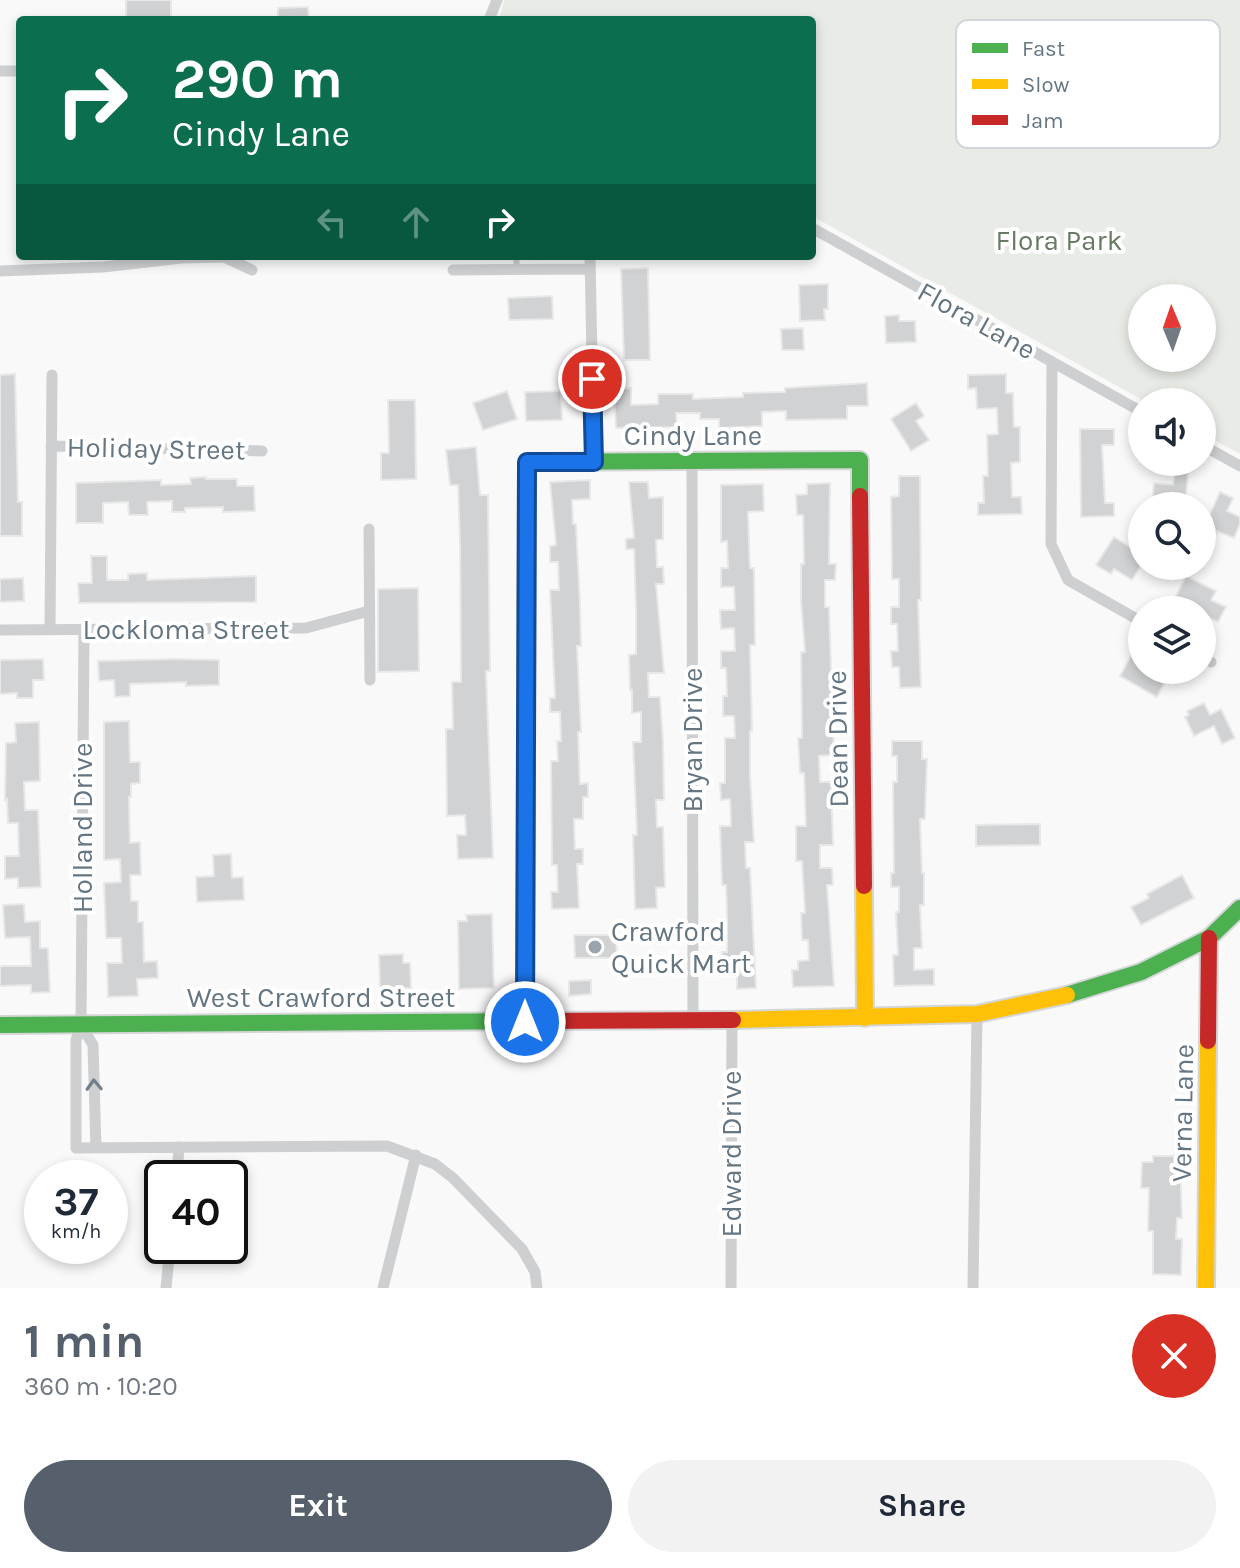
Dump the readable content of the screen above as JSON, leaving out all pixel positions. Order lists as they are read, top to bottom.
{
  "streets": {
    "street": [
      "Flora Lane",
      "Cindy Lane",
      "Holiday Street",
      "Lockloma Street",
      "Dean Drive",
      "Bryan Drive",
      "Holland Drive",
      "West Crawford Street",
      "Verna Lane",
      "Edward Drive"
    ]
  },
  "crossings": [
    ["Cindy Lane", "Dean Drive"],
    ["Cindy Lane", "Bryan Drive"],
    ["Cindy Lane", "West Crawford Street"],
    ["Lockloma Street", "Holland Drive"],
    ["Dean Drive", "West Crawford Street"],
    ["Bryan Drive", "West Crawford Street"],
    ["Holland Drive", "West Crawford Street"],
    ["West Crawford Street", "Verna Lane"],
    ["West Crawford Street", "Edward Drive"]
  ],
  "parks": ["Flora Park"],
  "places": ["Crawford Quick Mart"],
  "legend": ["Fast", "Slow", "Jam"],
  "north": "top",
  "page": {
    "turn": ["290 m", "Cindy Lane"],
    "speed": "37 km/h",
    "limit": "40",
    "heading": ["1 min", "360 m · 10:20"],
    "buttons": ["Exit", "Share"]
  }
}
